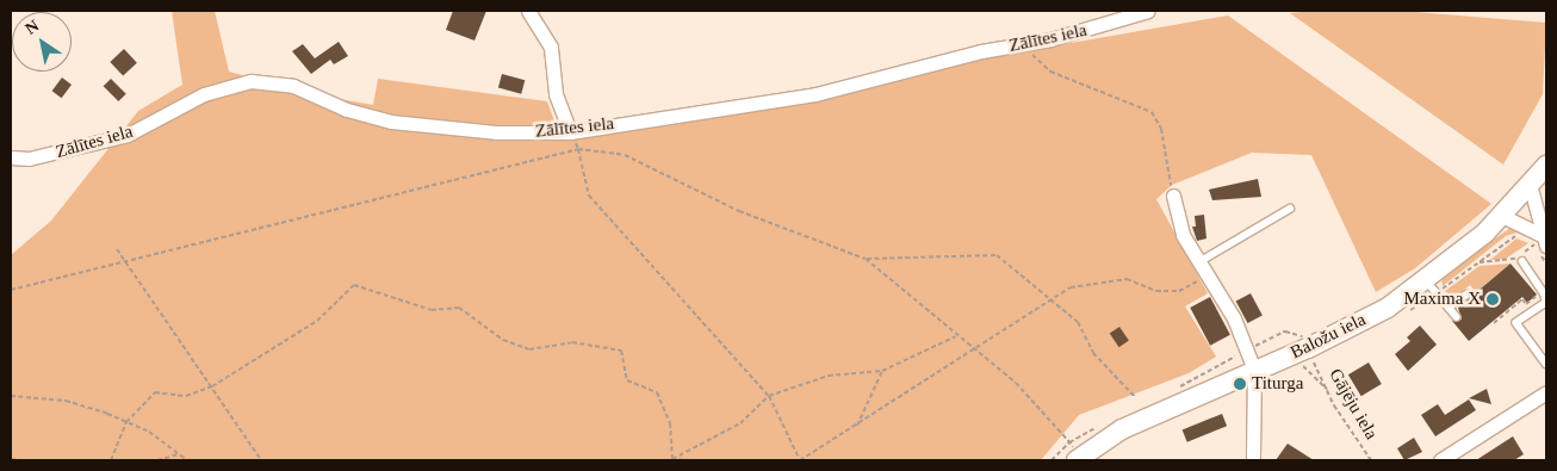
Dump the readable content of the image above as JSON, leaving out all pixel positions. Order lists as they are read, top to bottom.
{
  "streets": {
    "main road": ["Baložu iela"],
    "street": ["Zālītes iela"],
    "path": ["Gājēju iela"]
  },
  "places": ["Maxima X", "Titurga"],
  "north": "top left"
}
